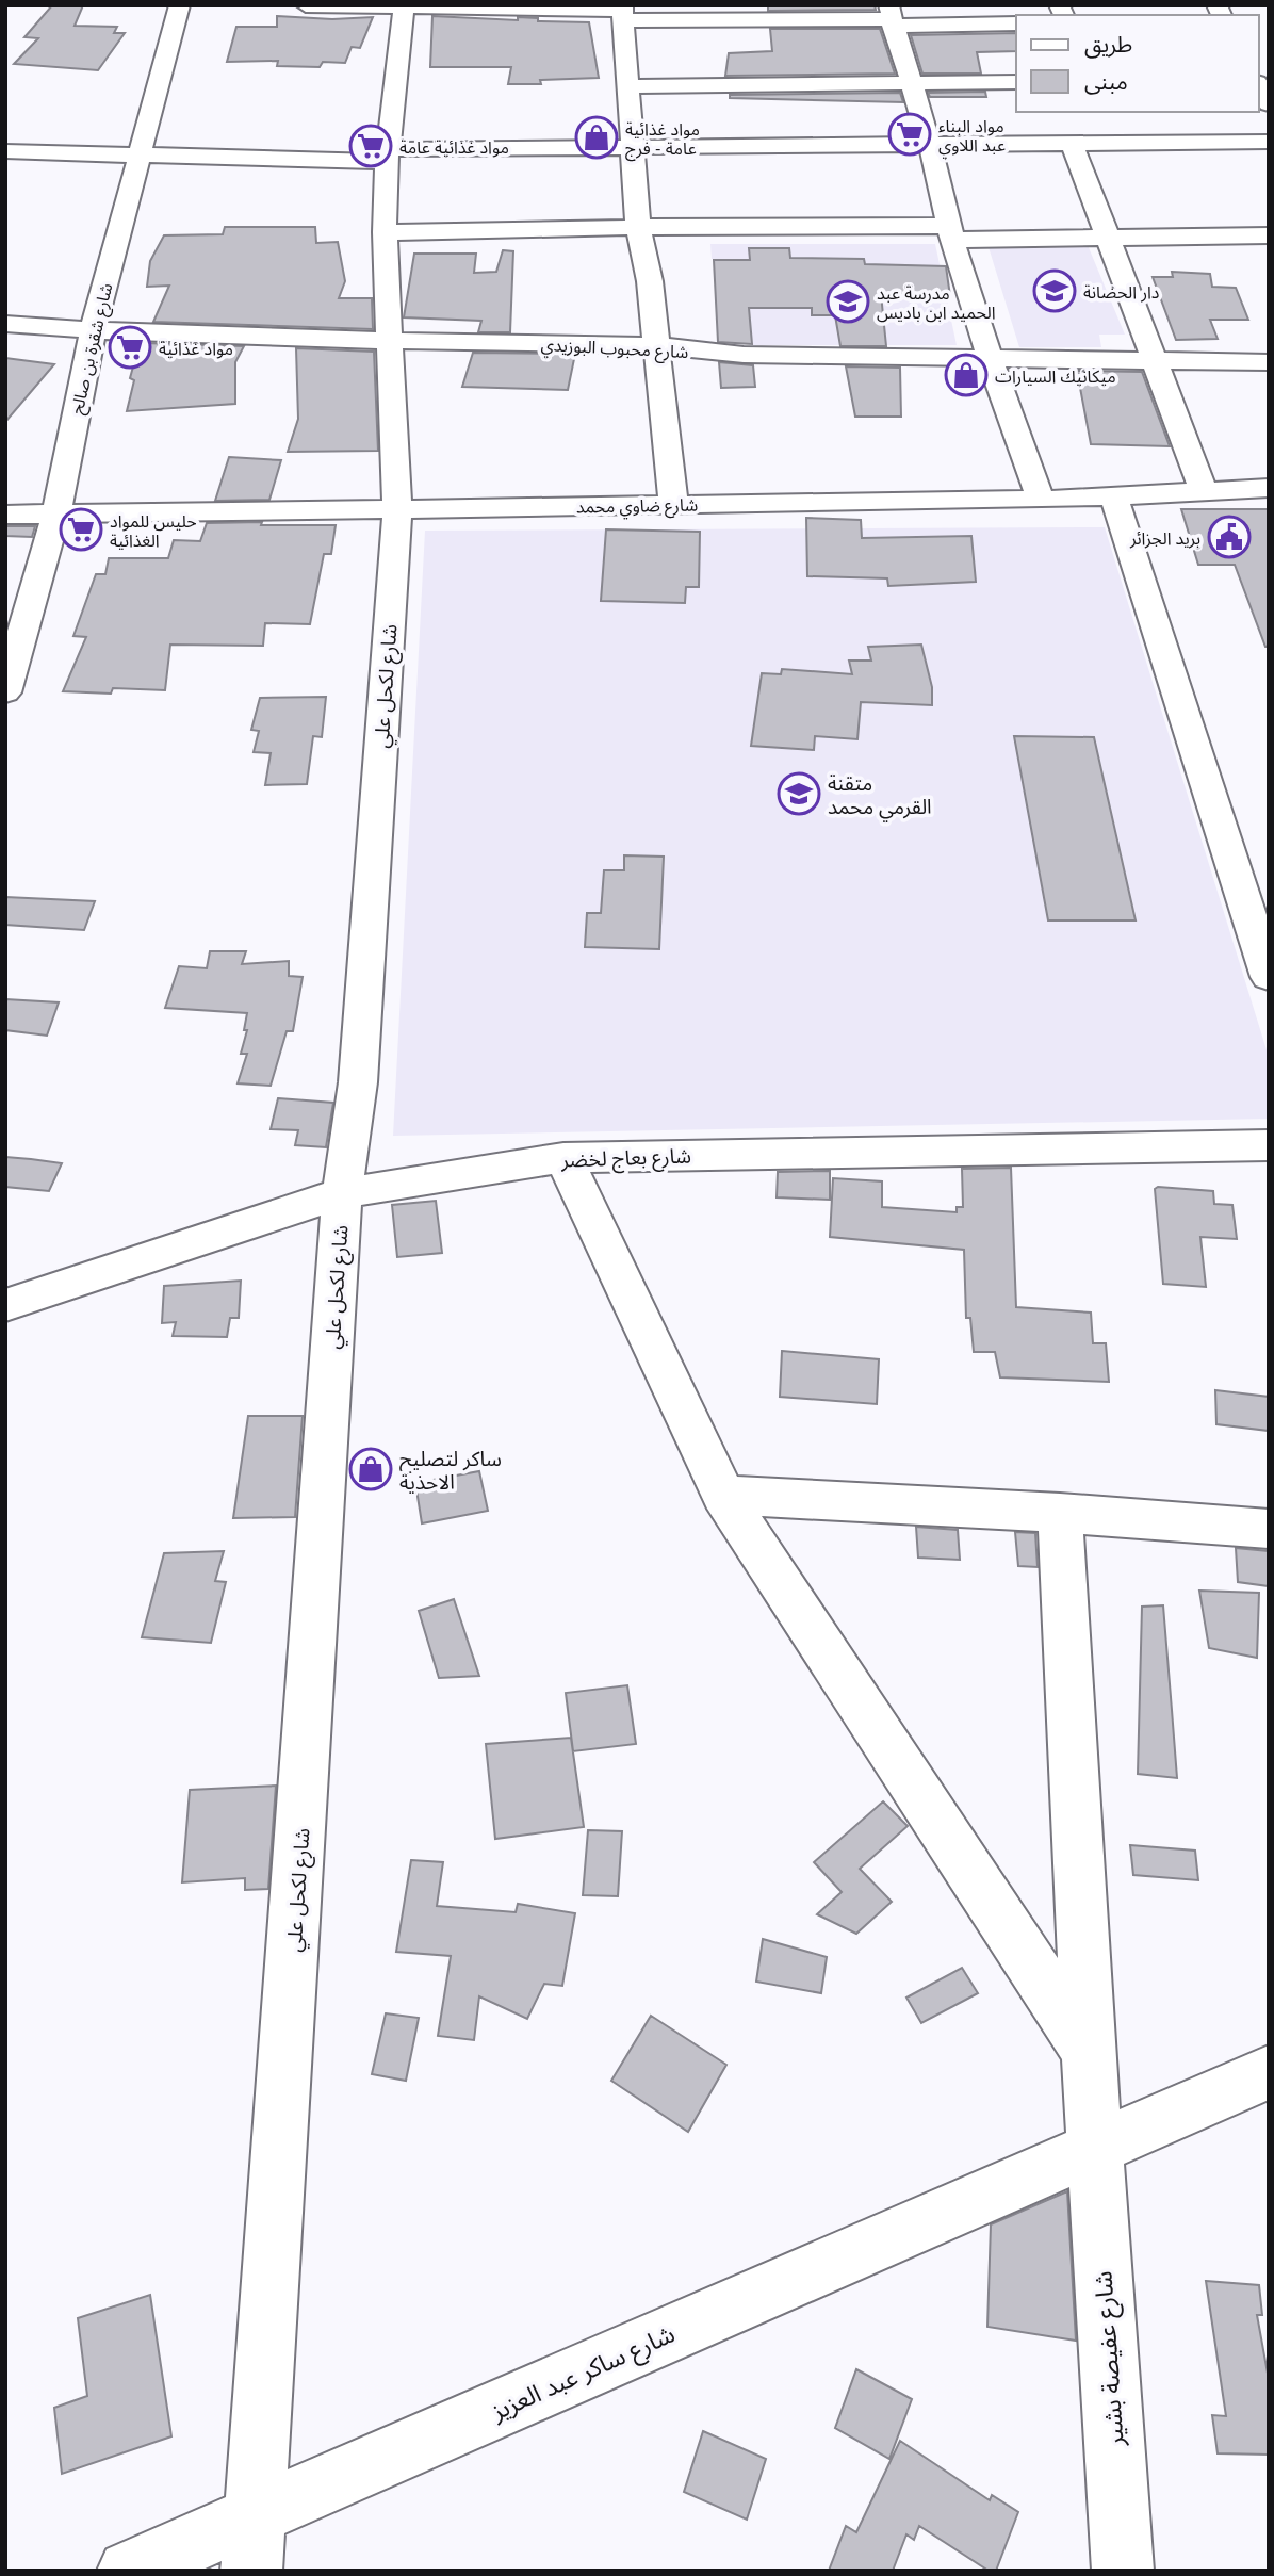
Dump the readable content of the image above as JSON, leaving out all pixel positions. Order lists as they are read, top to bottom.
{
  "streets": {
    "street": [
      "شارع محبوب البوزيدي",
      "شارع شقرة بن صالح",
      "شارع ضاوي محمد",
      "شارع لكحل علي",
      "شارع بعاج لخضر",
      "شارع عفيصة بشير",
      "شارع ساكر عبد العزيز"
    ]
  },
  "crossings": [
    ["شارع محبوب البوزيدي", "شارع شقرة بن صالح"],
    ["شارع محبوب البوزيدي", "شارع لكحل علي"],
    ["شارع شقرة بن صالح", "شارع ضاوي محمد"],
    ["شارع ضاوي محمد", "شارع لكحل علي"],
    ["شارع لكحل علي", "شارع بعاج لخضر"],
    ["شارع لكحل علي", "شارع ساكر عبد العزيز"],
    ["شارع عفيصة بشير", "شارع ساكر عبد العزيز"]
  ],
  "places": {
    "supermarket": [
      "مواد البناء عبد اللاوي",
      "مواد غذائية عامة",
      "مواد غذائية",
      "حليس للمواد الغذائية"
    ],
    "shop": ["مواد غذائية عامة - فرج", "ميكانيك السيارات", "ساكر لتصليح الاحذية"],
    "school or university": ["دار الحضانة", "مدرسة عبد الحميد ابن باديس", "متقنة القرمي محمد"],
    "public building": ["بريد الجزائر"]
  },
  "legend": ["طريق", "مبنى"]
}
